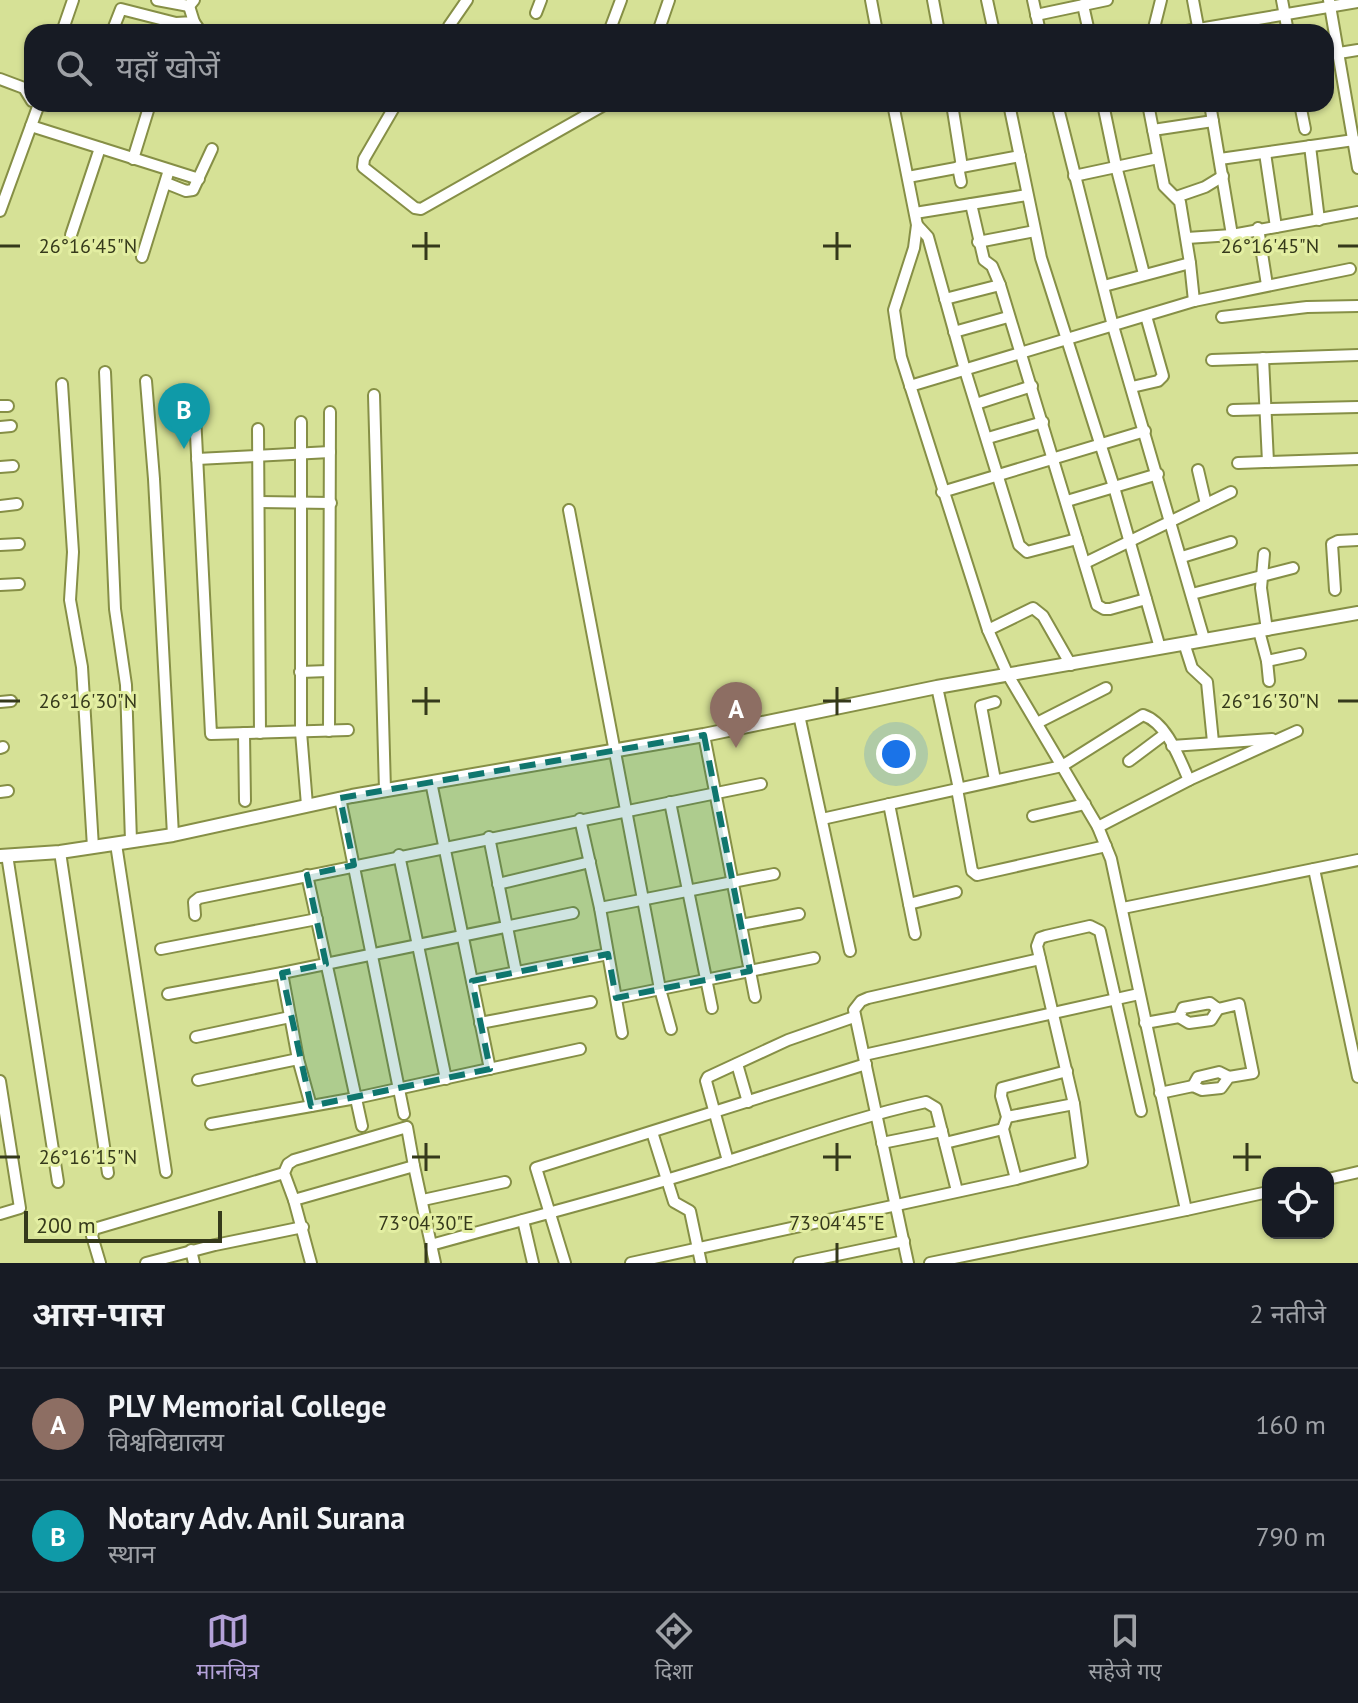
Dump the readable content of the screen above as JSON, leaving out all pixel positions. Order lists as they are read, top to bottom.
{
  "scale_bar": "200 m",
  "page": {
    "search": "यहाँ खोजें",
    "pins": ["B", "A"],
    "scale": "200 m",
    "heading": ["आस-पास", "2 नतीजे"],
    "list": [
      {
        "mark": "A",
        "name": "PLV Memorial College",
        "note": "विश्वविद्यालय",
        "value": "160 m"
      },
      {
        "mark": "B",
        "name": "Notary Adv. Anil Surana",
        "note": "स्थान",
        "value": "790 m"
      }
    ],
    "nav": ["मानचित्र", "दिशा", "सहेजे गए"]
  },
  "coordinates": [
    "26°16'45\"N",
    "26°16'30\"N",
    "26°16'15\"N",
    "73°04'30\"E",
    "73°04'45\"E"
  ]
}
